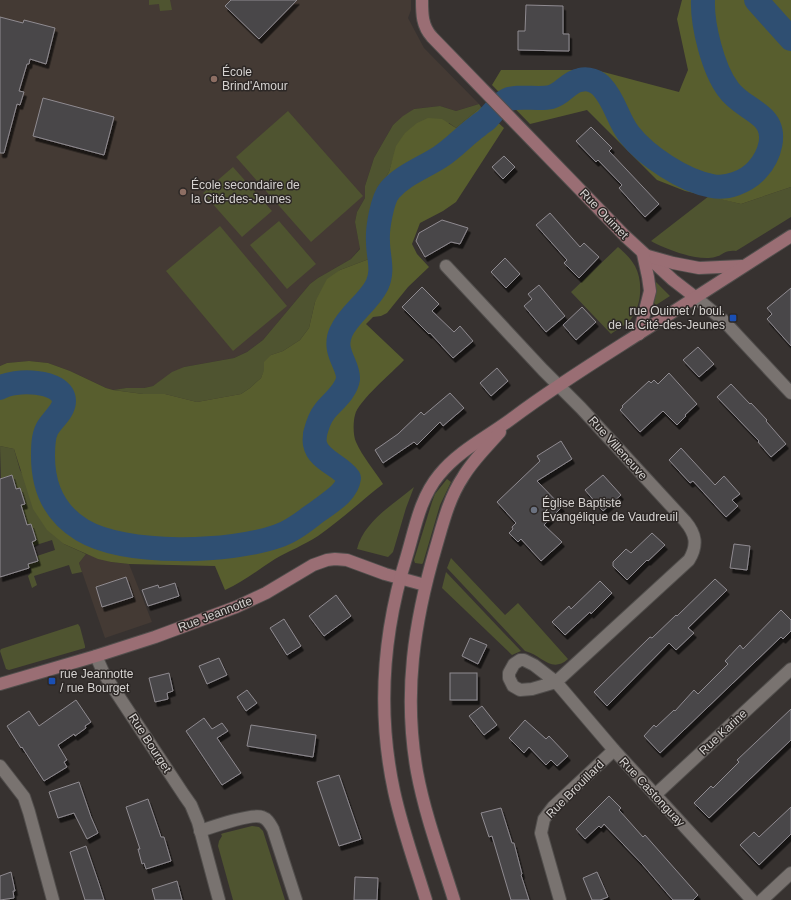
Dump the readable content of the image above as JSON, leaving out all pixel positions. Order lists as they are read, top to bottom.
{
  "streets": {
    "main road": ["Rue Ouimet", "Rue Jeannotte"],
    "street": [
      "Rue Villeneuve",
      "Rue Karine",
      "Rue Bourget",
      "Rue Brouillard",
      "Rue Castonguay"
    ]
  },
  "crossings": [
    ["Rue Villeneuve", "Rue Castonguay"],
    ["Rue Jeannotte", "Rue Bourget"],
    ["Rue Karine", "Rue Castonguay"],
    ["Rue Brouillard", "Rue Castonguay"]
  ],
  "places": {
    "other": ["École Brind'Amour", "École secondaire de la Cité-des-Jeunes", "Église Baptiste Évangélique de Vaudreuil"],
    "transit": ["rue Ouimet / boul. de la Cité-des-Jeunes", "rue Jeannotte / rue Bourget"]
  }
}
